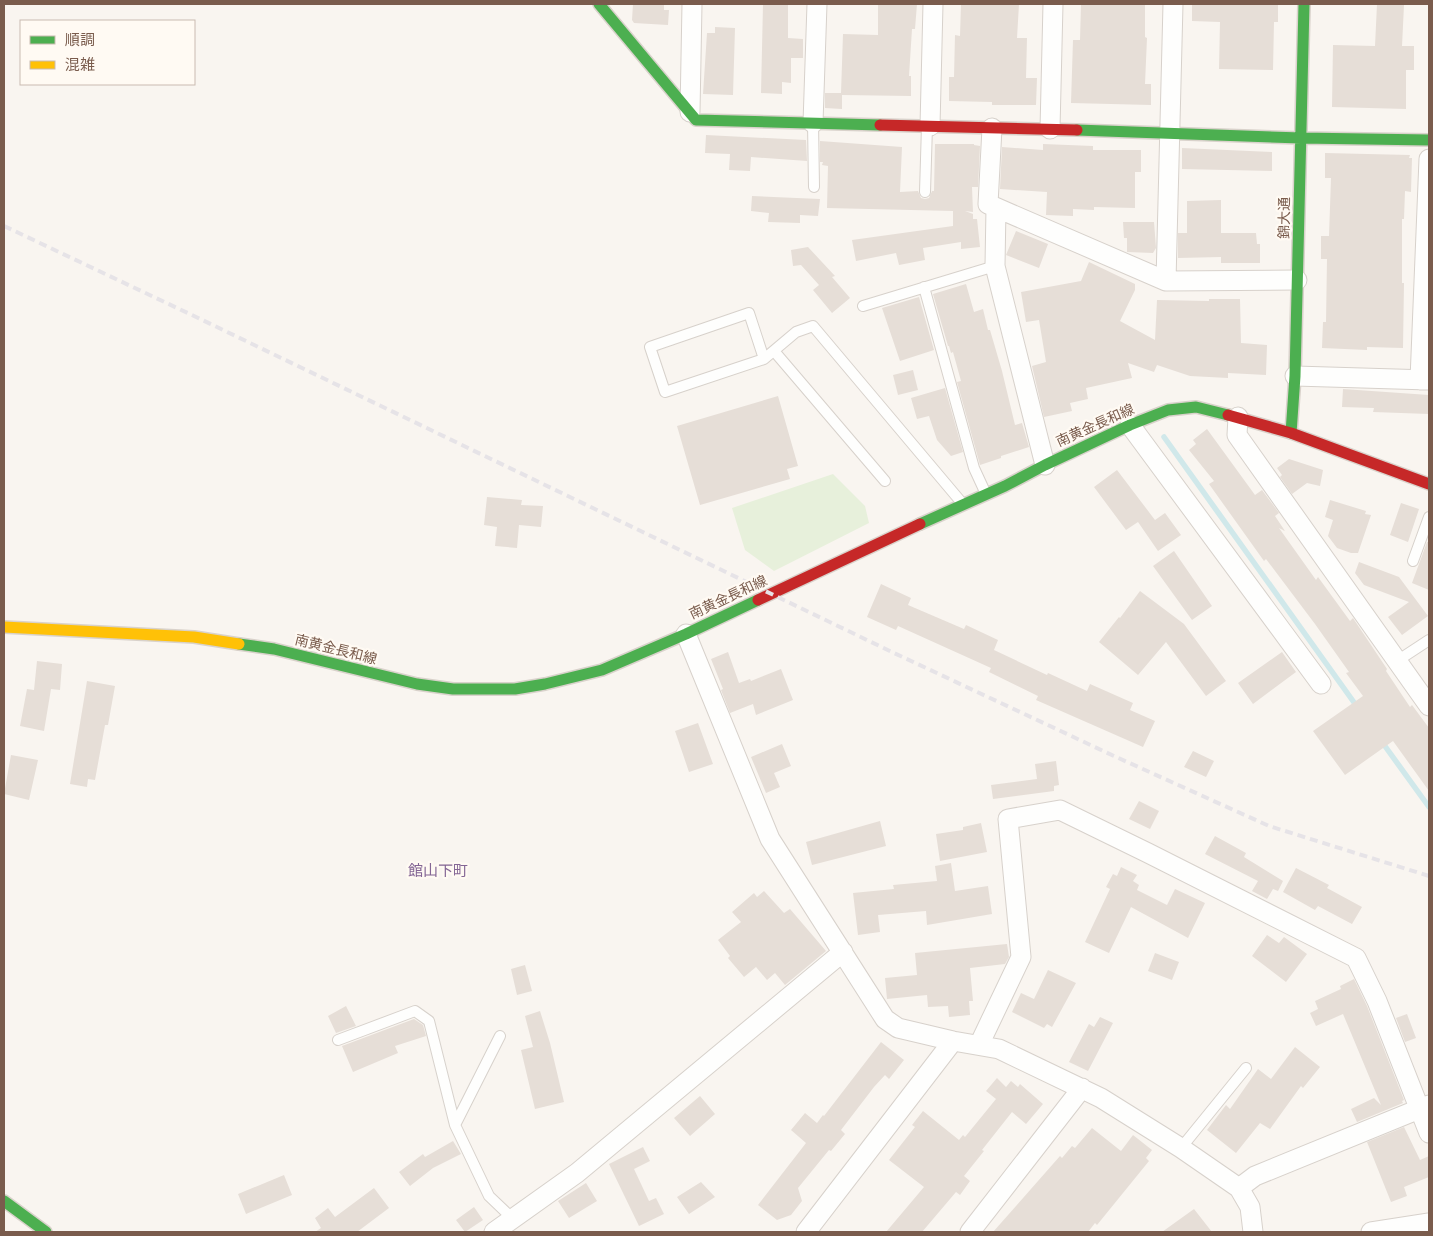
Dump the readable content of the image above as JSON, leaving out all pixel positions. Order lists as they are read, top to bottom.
{
  "streets": {
    "main road": ["錦大通", "南黄金長和線"]
  },
  "crossings": [
    ["錦大通", "南黄金長和線"]
  ],
  "districts": ["館山下町"],
  "legend": ["順調", "混雑"]
}
